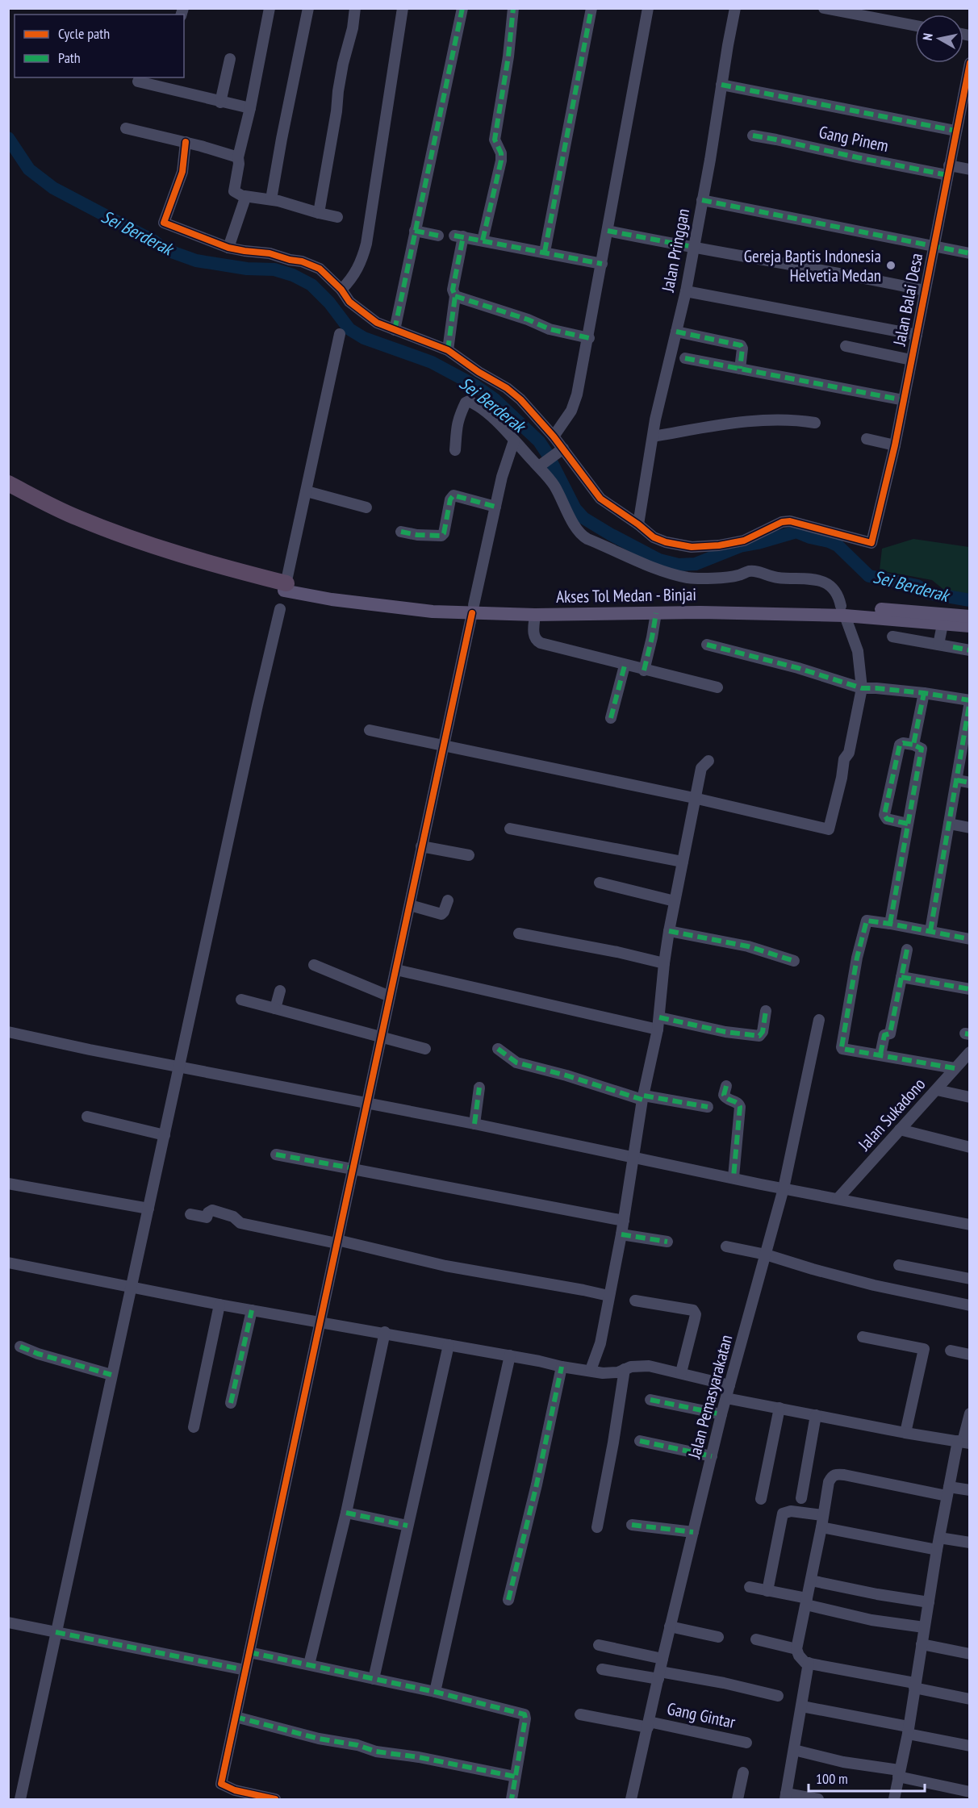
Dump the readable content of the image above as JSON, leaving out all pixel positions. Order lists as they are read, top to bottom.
{
  "streets": {
    "main road": ["Akses Tol Medan - Binjai"],
    "street": [
      "Gang Pinem",
      "Jalan Pringgan",
      "Jalan Balai Desa",
      "Jalan Sukadono",
      "Jalan Pemasyarakatan",
      "Gang Gintar"
    ]
  },
  "crossings": [
    ["Gang Pinem", "Jalan Balai Desa"],
    ["Jalan Pringgan", "Jalan Balai Desa"],
    ["Jalan Pemasyarakatan", "Gang Gintar"]
  ],
  "water": ["Sei Berderak"],
  "places": ["Gereja Baptis Indonesia Helvetia Medan"],
  "legend": ["Cycle path", "Path"],
  "scale_bar": "100 m",
  "north": "left"
}
